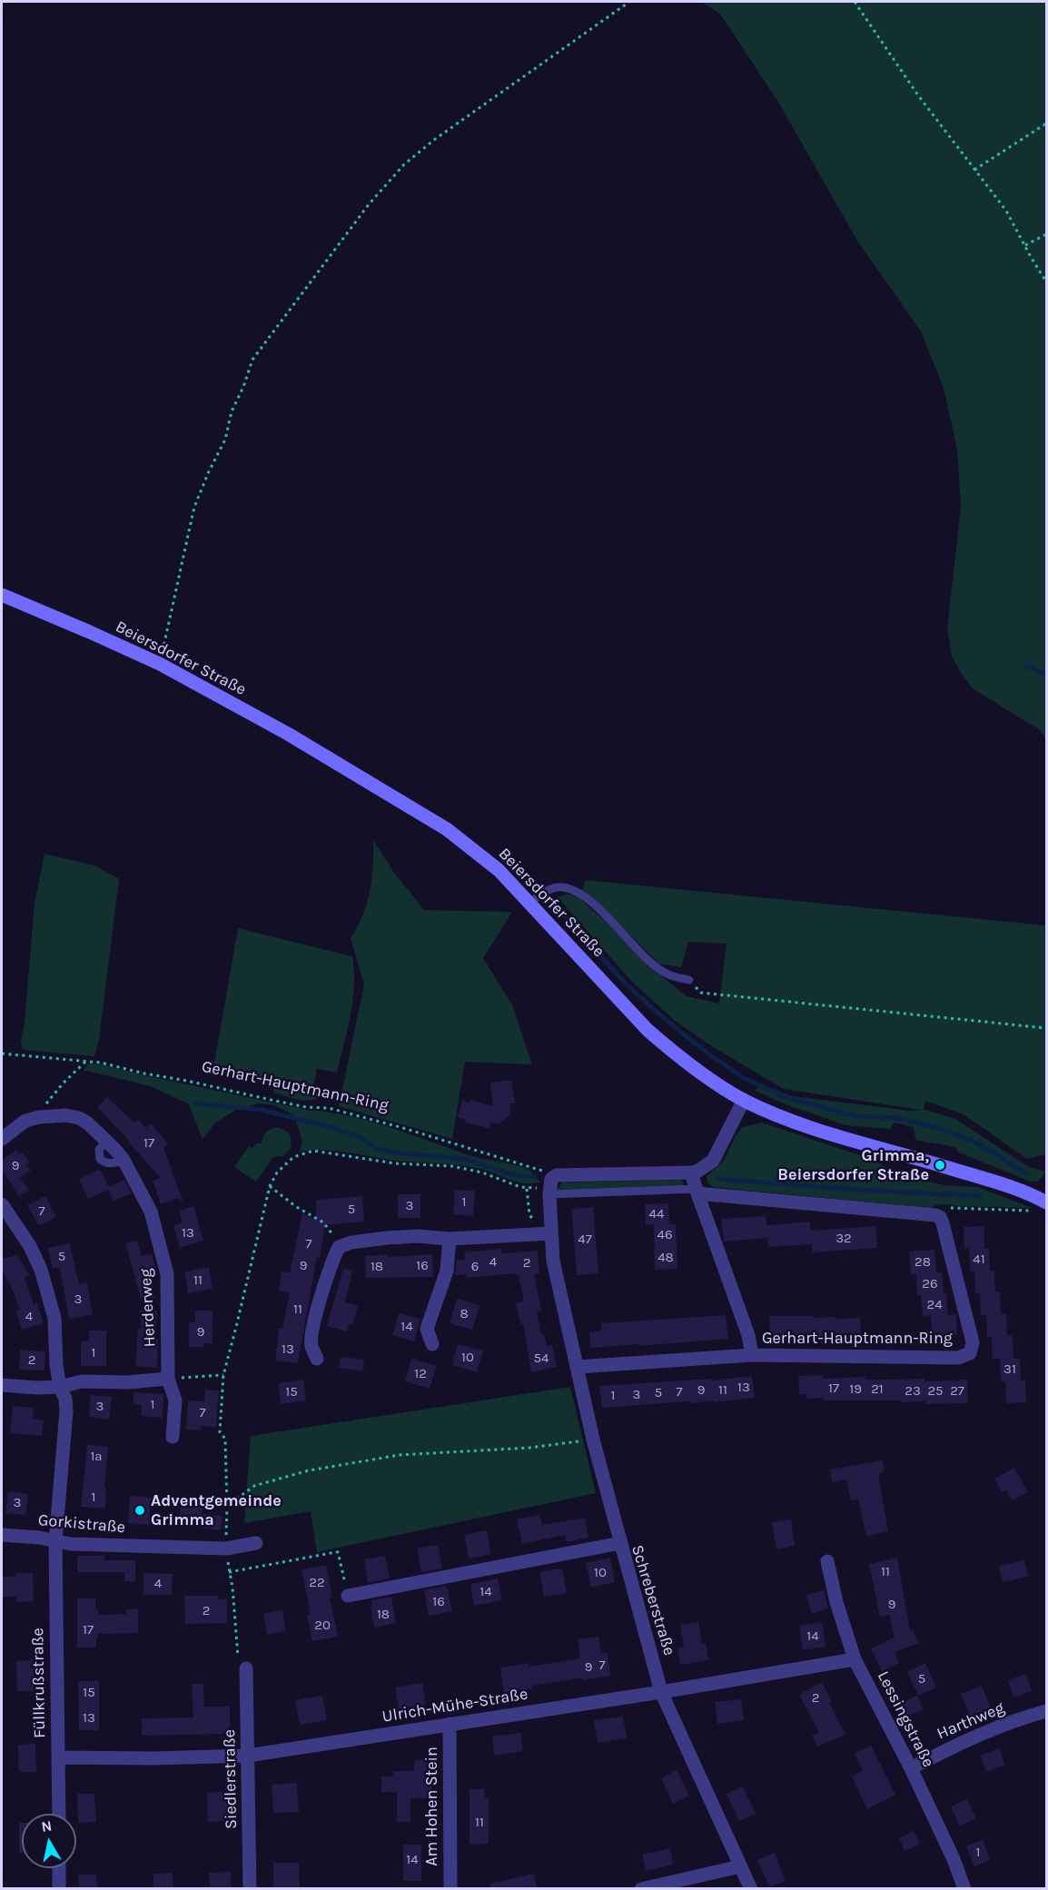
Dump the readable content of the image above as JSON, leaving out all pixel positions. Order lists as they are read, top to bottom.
{
  "streets": {
    "street": [
      "Beiersdorfer Straße",
      "Gerhart-Hauptmann-Ring",
      "Herderweg",
      "Gorkistraße",
      "Schreberstraße",
      "Füllkrußstraße",
      "Ulrich-Mühe-Straße",
      "Lessingstraße",
      "Harthweg",
      "Siedlerstraße",
      "Am Hohen Stein"
    ]
  },
  "crossings": [
    ["Gorkistraße", "Füllkrußstraße"],
    ["Schreberstraße", "Ulrich-Mühe-Straße"],
    ["Füllkrußstraße", "Ulrich-Mühe-Straße"],
    ["Ulrich-Mühe-Straße", "Lessingstraße"],
    ["Ulrich-Mühe-Straße", "Siedlerstraße"],
    ["Ulrich-Mühe-Straße", "Am Hohen Stein"],
    ["Lessingstraße", "Harthweg"]
  ],
  "places": ["Grimma, Beiersdorfer Straße", "Adventgemeinde Grimma"],
  "house_numbers": [
    "17",
    "9",
    "1",
    "3",
    "5",
    "7",
    "44",
    "13",
    "46",
    "32",
    "47",
    "7",
    "5",
    "48",
    "41",
    "4",
    "28",
    "2",
    "9",
    "16",
    "18",
    "6",
    "11",
    "26",
    "3",
    "24",
    "11",
    "8",
    "4",
    "14",
    "9",
    "13",
    "1",
    "10",
    "54",
    "2",
    "31",
    "12",
    "13",
    "17",
    "19",
    "21",
    "9",
    "11",
    "23",
    "25",
    "27",
    "15",
    "7",
    "5",
    "3",
    "1",
    "1",
    "3",
    "7",
    "1a",
    "1",
    "3",
    "11",
    "10",
    "22",
    "4",
    "14",
    "16",
    "9",
    "2",
    "18",
    "20",
    "17",
    "14",
    "7",
    "9",
    "5",
    "15",
    "2",
    "13",
    "11",
    "1",
    "14"
  ],
  "north": "top"
}
